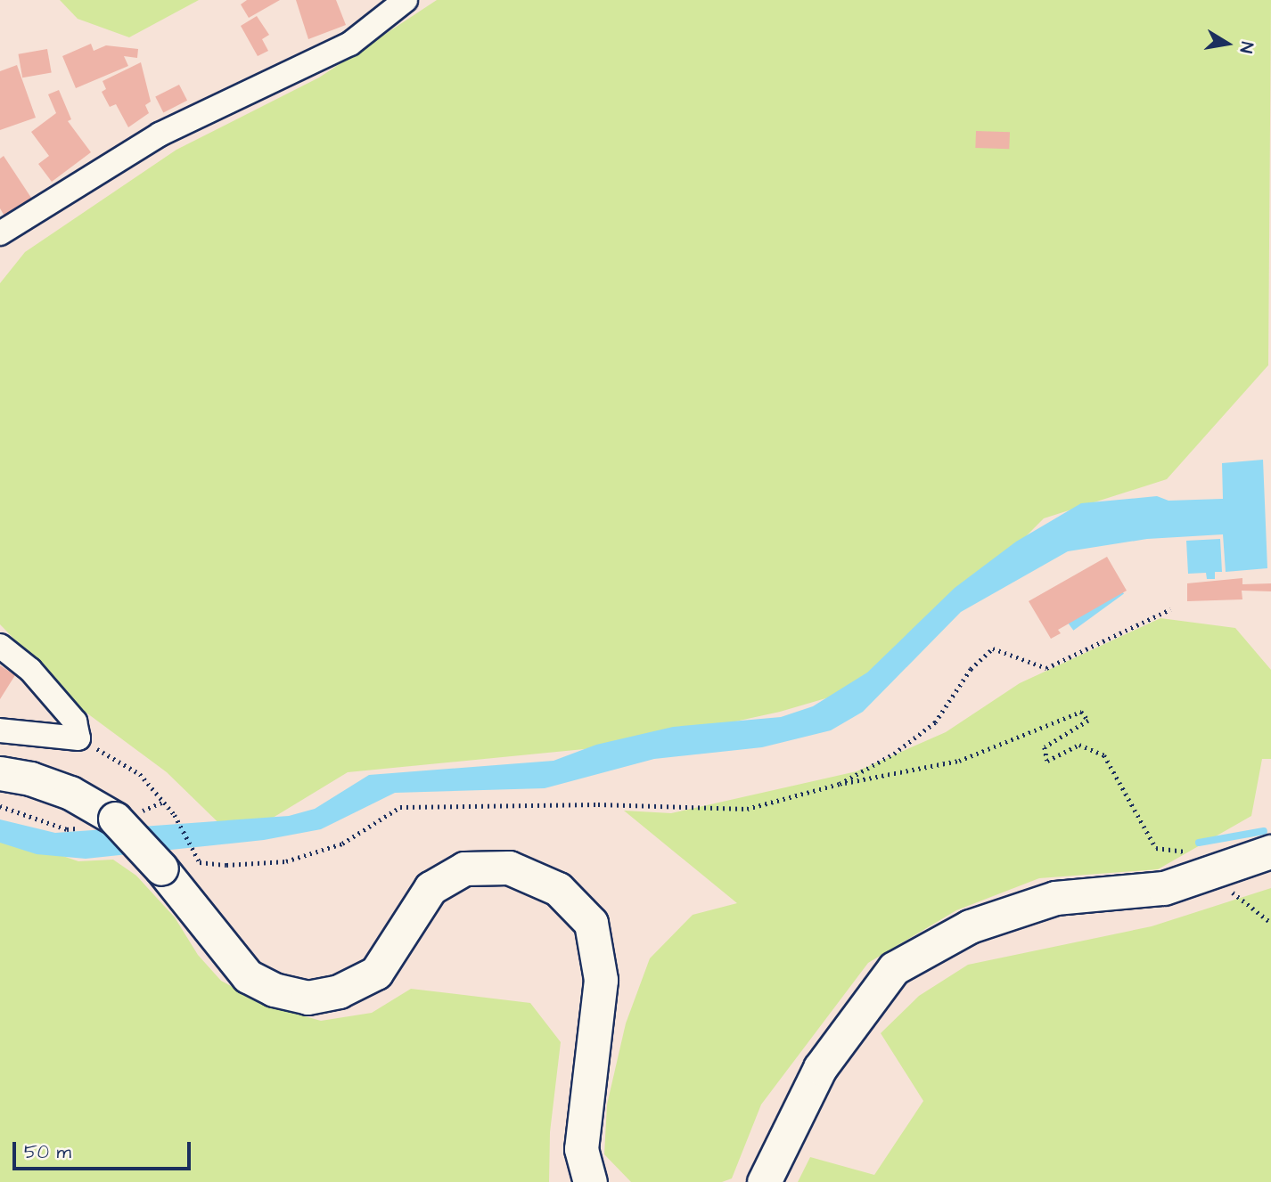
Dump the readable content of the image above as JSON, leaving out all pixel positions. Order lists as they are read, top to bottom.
{
  "scale_bar": "50 m",
  "north": "right"
}
